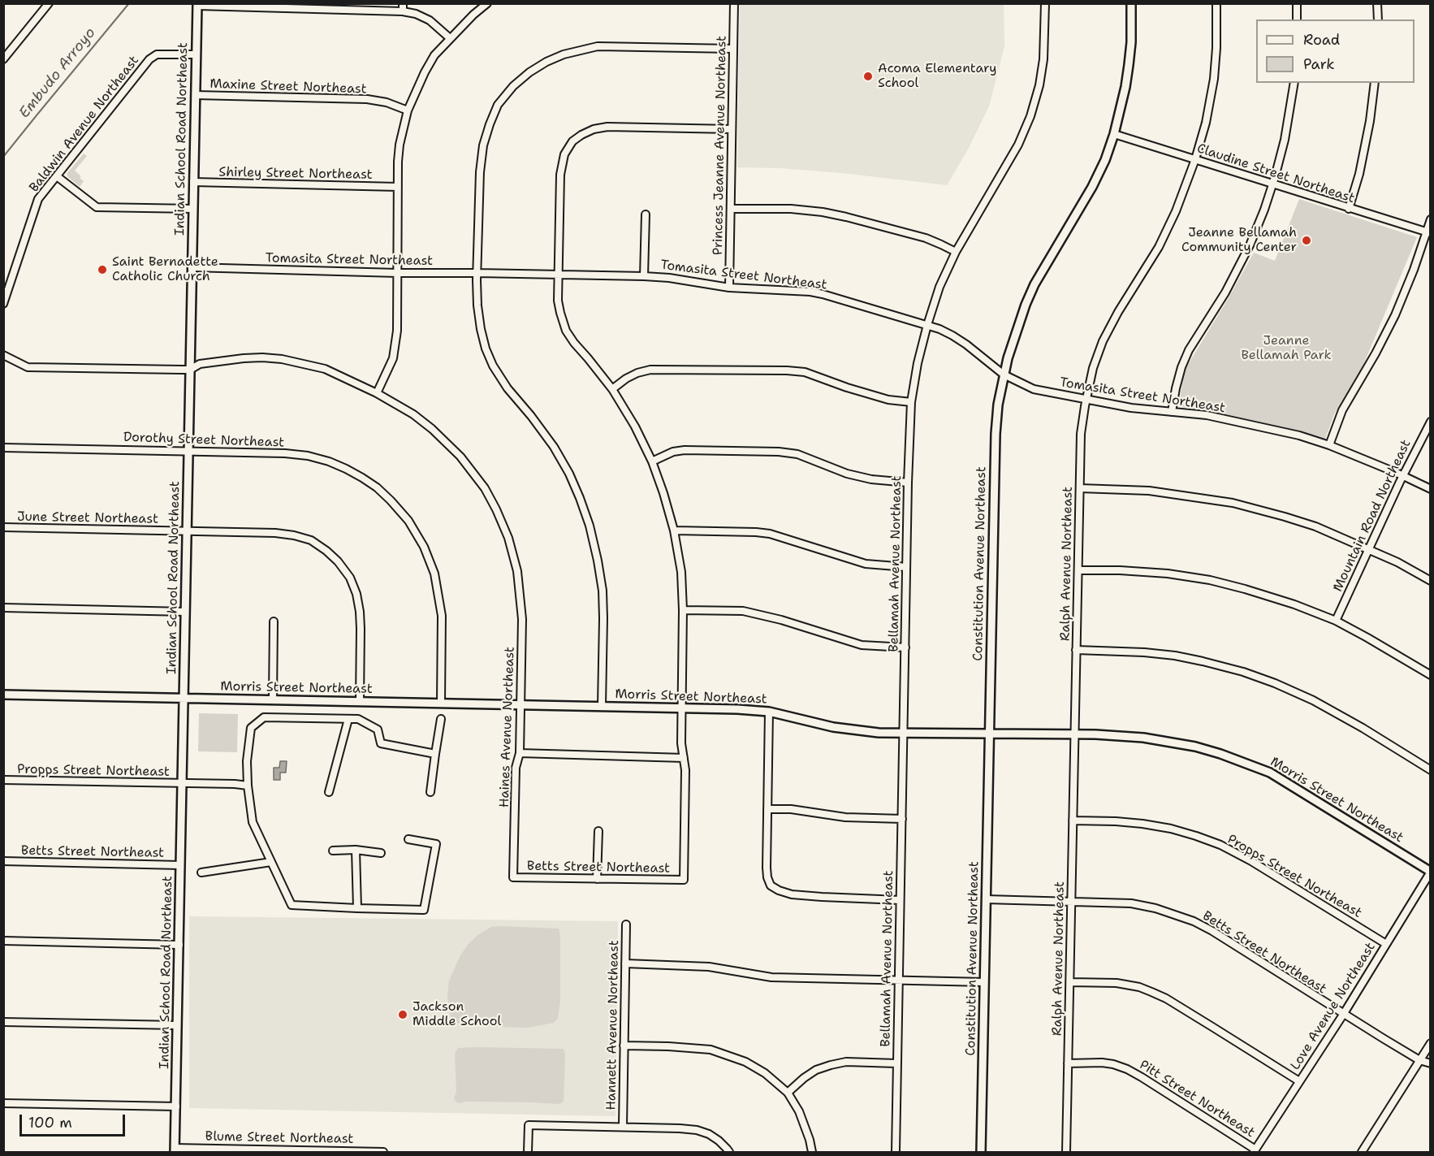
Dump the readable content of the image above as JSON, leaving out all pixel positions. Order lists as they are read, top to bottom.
{
  "streets": {
    "street": [
      "Maxine Street Northeast",
      "Baldwin Avenue Northeast",
      "Indian School Road Northeast",
      "Princess Jeanne Avenue Northeast",
      "Shirley Street Northeast",
      "Claudine Street Northeast",
      "Tomasita Street Northeast",
      "Dorothy Street Northeast",
      "Mountain Road Northeast",
      "June Street Northeast",
      "Bellamah Avenue Northeast",
      "Constitution Avenue Northeast",
      "Ralph Avenue Northeast",
      "Morris Street Northeast",
      "Haines Avenue Northeast",
      "Propps Street Northeast",
      "Betts Street Northeast",
      "Love Avenue Northeast",
      "Hannett Avenue Northeast",
      "Pitt Street Northeast",
      "Blume Street Northeast"
    ]
  },
  "crossings": [
    ["Maxine Street Northeast", "Indian School Road Northeast"],
    ["Baldwin Avenue Northeast", "Indian School Road Northeast"],
    ["Indian School Road Northeast", "Shirley Street Northeast"],
    ["Indian School Road Northeast", "Tomasita Street Northeast"],
    ["Indian School Road Northeast", "Dorothy Street Northeast"],
    ["Indian School Road Northeast", "June Street Northeast"],
    ["Indian School Road Northeast", "Morris Street Northeast"],
    ["Indian School Road Northeast", "Haines Avenue Northeast"],
    ["Indian School Road Northeast", "Propps Street Northeast"],
    ["Indian School Road Northeast", "Betts Street Northeast"],
    ["Indian School Road Northeast", "Blume Street Northeast"],
    ["Princess Jeanne Avenue Northeast", "Tomasita Street Northeast"],
    ["Claudine Street Northeast", "Constitution Avenue Northeast"],
    ["Claudine Street Northeast", "Ralph Avenue Northeast"],
    ["Tomasita Street Northeast", "Mountain Road Northeast"],
    ["Tomasita Street Northeast", "Bellamah Avenue Northeast"],
    ["Tomasita Street Northeast", "Constitution Avenue Northeast"],
    ["Tomasita Street Northeast", "Ralph Avenue Northeast"],
    ["Dorothy Street Northeast", "Morris Street Northeast"],
    ["June Street Northeast", "Morris Street Northeast"],
    ["Bellamah Avenue Northeast", "Morris Street Northeast"],
    ["Constitution Avenue Northeast", "Morris Street Northeast"],
    ["Constitution Avenue Northeast", "Betts Street Northeast"],
    ["Ralph Avenue Northeast", "Morris Street Northeast"],
    ["Ralph Avenue Northeast", "Propps Street Northeast"],
    ["Ralph Avenue Northeast", "Betts Street Northeast"],
    ["Ralph Avenue Northeast", "Pitt Street Northeast"],
    ["Morris Street Northeast", "Haines Avenue Northeast"],
    ["Morris Street Northeast", "Love Avenue Northeast"],
    ["Haines Avenue Northeast", "Betts Street Northeast"],
    ["Propps Street Northeast", "Love Avenue Northeast"],
    ["Betts Street Northeast", "Love Avenue Northeast"],
    ["Love Avenue Northeast", "Pitt Street Northeast"]
  ],
  "water": ["Embudo Arroyo"],
  "parks": ["Jeanne Bellamah Park"],
  "places": [
    "Acoma Elementary School",
    "Jeanne Bellamah Community Center",
    "Saint Bernadette Catholic Church",
    "Jackson Middle School"
  ],
  "legend": ["Road", "Park"],
  "scale_bar": "100 m"
}
